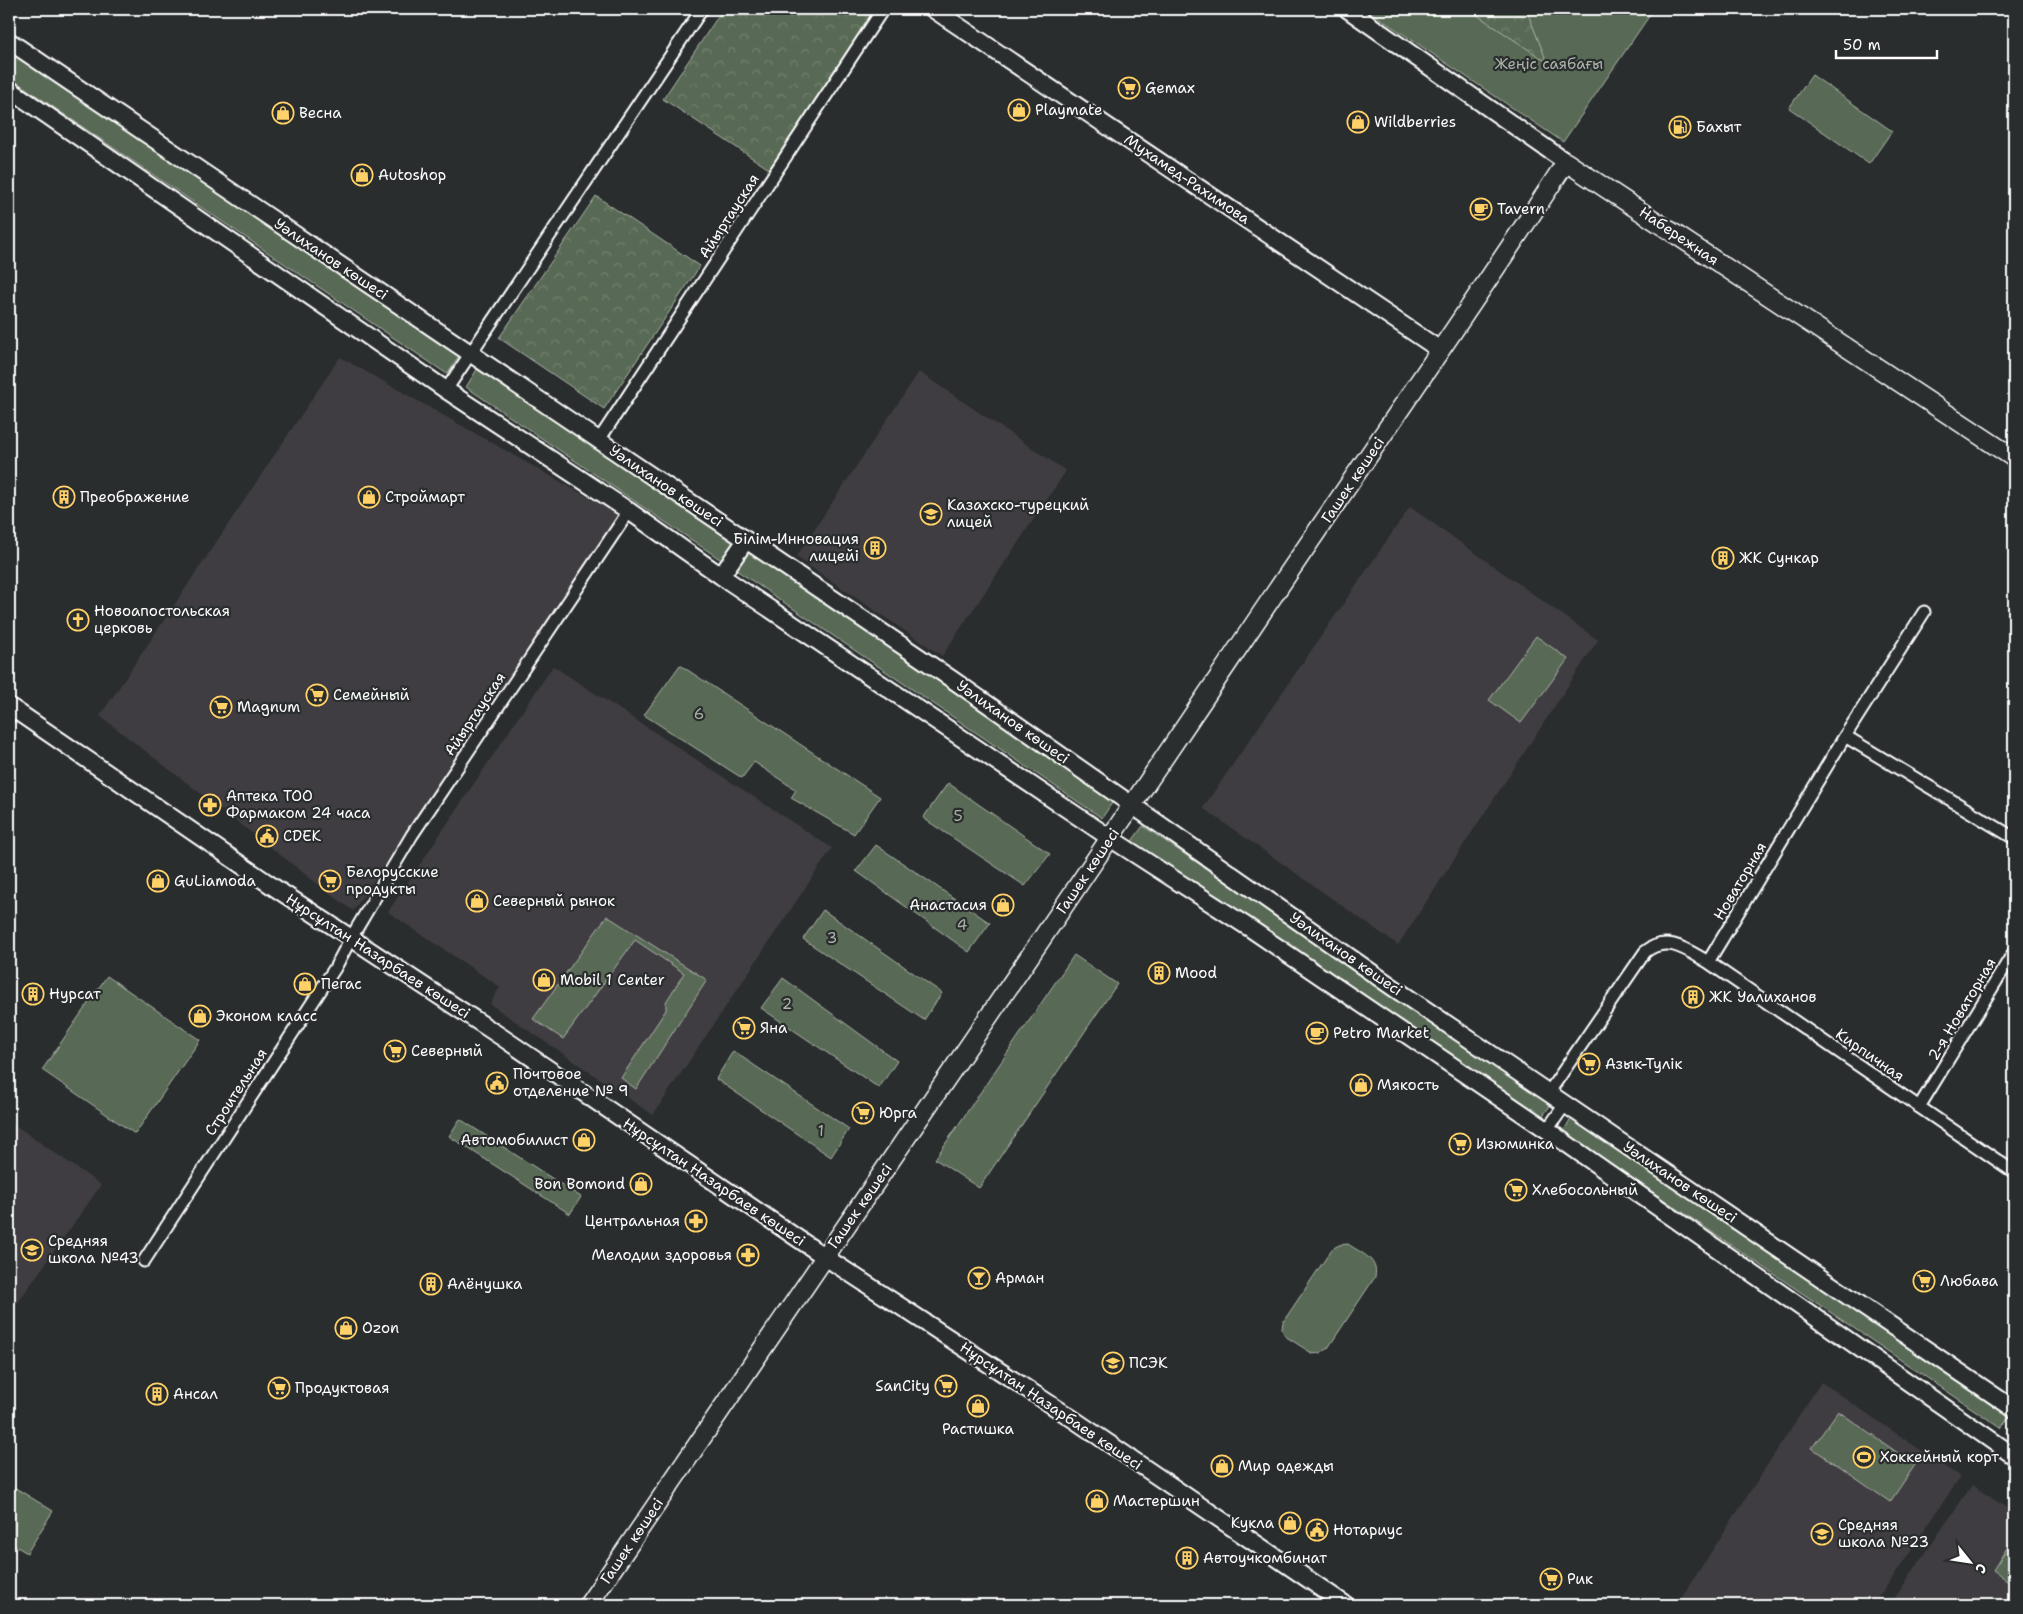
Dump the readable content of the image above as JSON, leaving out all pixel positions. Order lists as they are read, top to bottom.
{
  "streets": {
    "main road": [
      "Мухамед-Рахимова",
      "Набережная",
      "Уәлиханов көшесі",
      "Гашек көшесі",
      "Нұрсұлтан Назарбаев көшесі"
    ],
    "street": [
      "Айыртауская",
      "Новаторная",
      "2-я Новаторная",
      "Кирпичная",
      "Строительная"
    ]
  },
  "crossings": [
    ["Мухамед-Рахимова", "Гашек көшесі"],
    ["Айыртауская", "Уәлиханов көшесі"],
    ["Айыртауская", "Нұрсұлтан Назарбаев көшесі"],
    ["Айыртауская", "Строительная"],
    ["Набережная", "Гашек көшесі"],
    ["Уәлиханов көшесі", "Гашек көшесі"],
    ["Гашек көшесі", "Нұрсұлтан Назарбаев көшесі"],
    ["Новаторная", "Кирпичная"],
    ["Нұрсұлтан Назарбаев көшесі", "Строительная"],
    ["2-я Новаторная", "Кирпичная"]
  ],
  "parks": [
    "Жеңіс саябағы",
    "6",
    "5",
    "4",
    "3",
    "2",
    "1"
  ],
  "places": {
    "supermarket": [
      "Gemax",
      "Семейный",
      "Magnum",
      "Белорусские продукты",
      "Яна",
      "Северный",
      "Азык-Тулiк",
      "Юрга",
      "Изюминка",
      "Хлебосольный",
      "Любава",
      "SanCity",
      "Продуктовая",
      "Рик"
    ],
    "shop": [
      "Playmate",
      "Весна",
      "Wildberries",
      "Autoshop",
      "Строймарт",
      "GuLiamoda",
      "Северный рынок",
      "Анастасия",
      "Mobil 1 Center",
      "Пегас",
      "Эконом класс",
      "Мякость",
      "Автомобилист",
      "Bon Bomond",
      "Ozon",
      "Растишка",
      "Мир одежды",
      "Мастершин",
      "Кукла"
    ],
    "fuel station": ["Бахыт"],
    "cafe": ["Tavern", "Petro Market"],
    "building": [
      "Преображение",
      "Білім-Инновация лицейі",
      "ЖК Сункар",
      "Mood",
      "Нурсат",
      "ЖК Уалиханов",
      "Алёнушка",
      "Ансал",
      "Автоучкомбинат"
    ],
    "school or university": [
      "Казахско-турецкий лицей",
      "Средняя школа №43",
      "ПСЭК",
      "Средняя школа №23"
    ],
    "church": ["Новоапостольская церковь"],
    "pharmacy": ["Аптека ТОО Фармаком 24 часа", "Центральная", "Мелодии здоровья"],
    "public building": ["CDEK", "Почтовое отделение № 9", "Нотариус"],
    "bar": ["Арман"],
    "sports": ["Хоккейный корт"]
  },
  "scale_bar": "50 m",
  "north": "bottom right"
}
